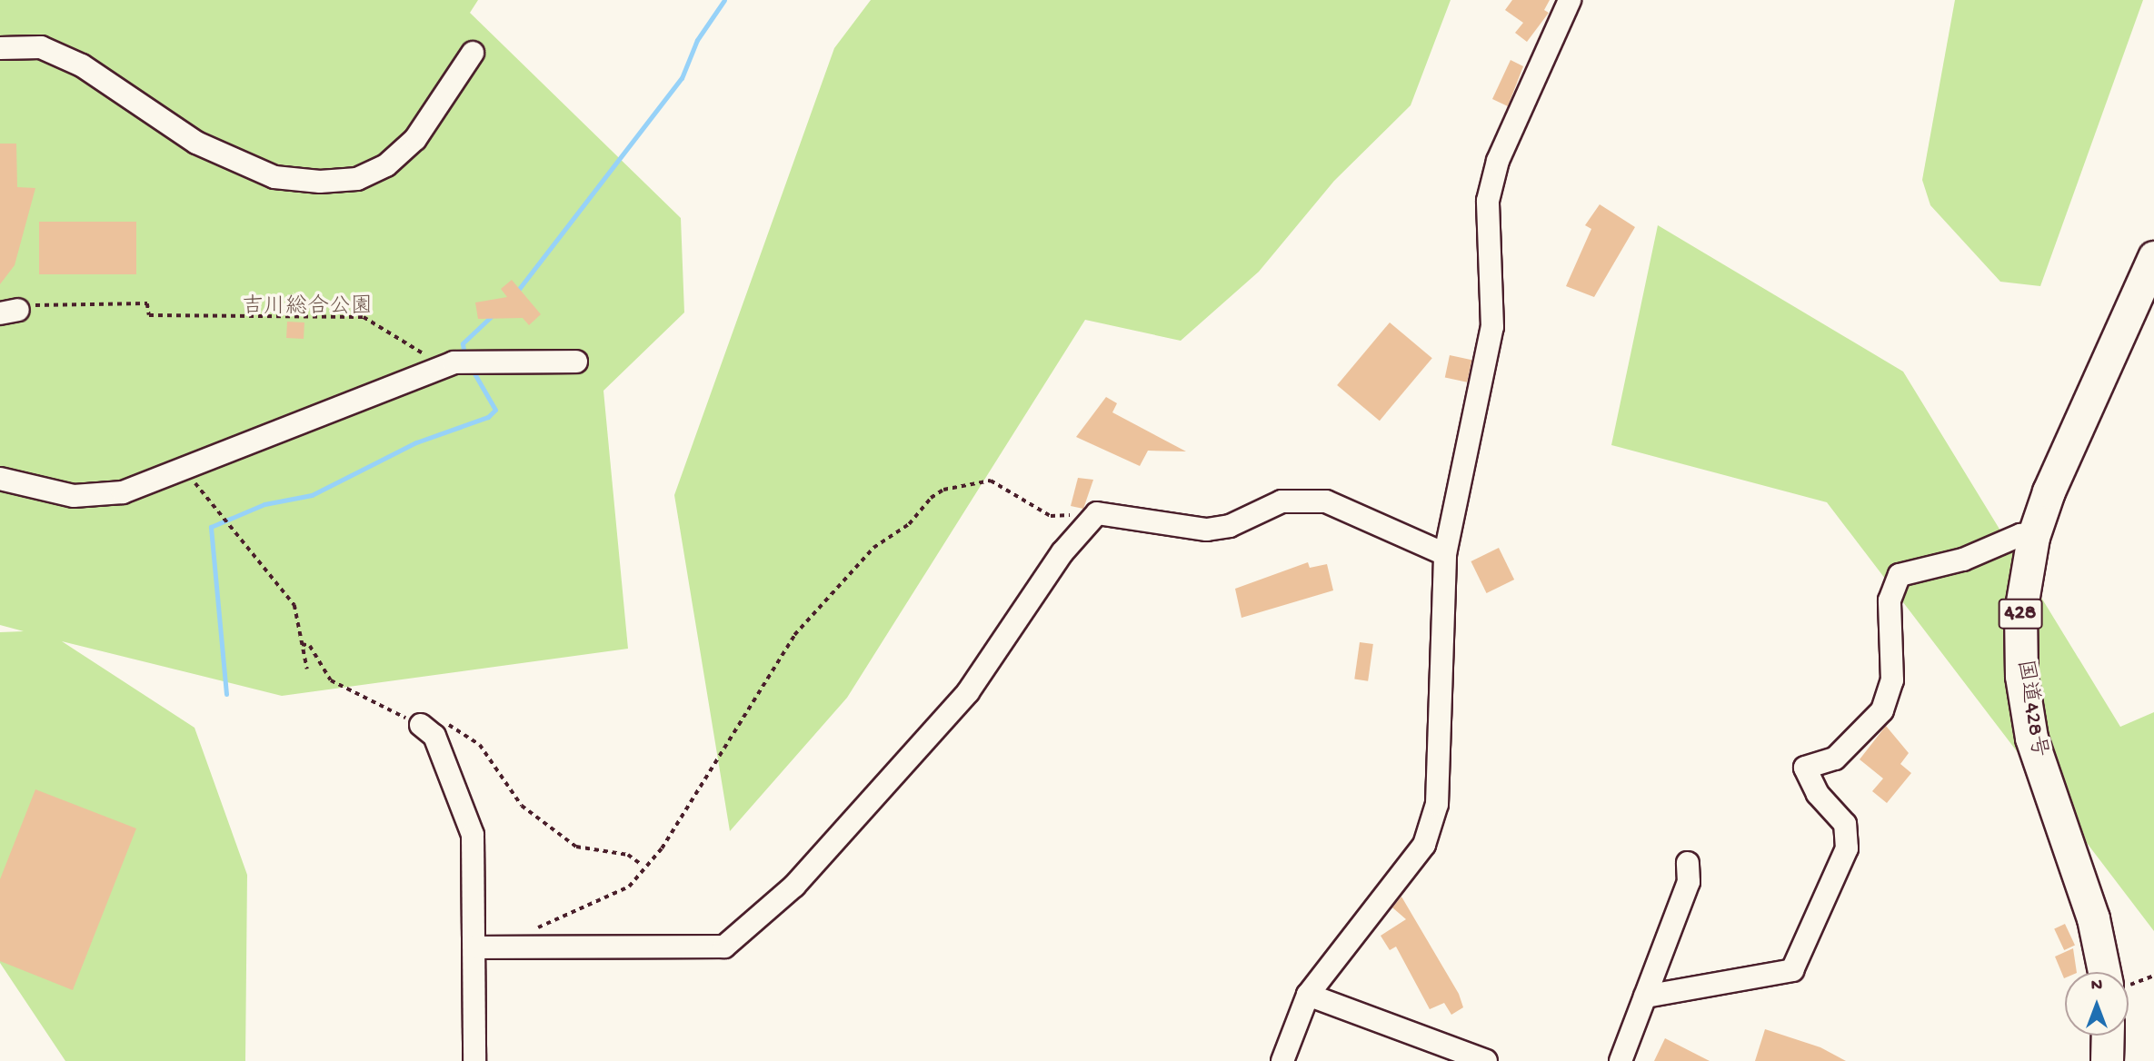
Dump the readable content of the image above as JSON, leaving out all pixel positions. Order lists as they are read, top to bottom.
{
  "streets": {
    "highway": ["428", "国道428号"]
  },
  "parks": ["吉川総合公園"],
  "north": "top"
}
